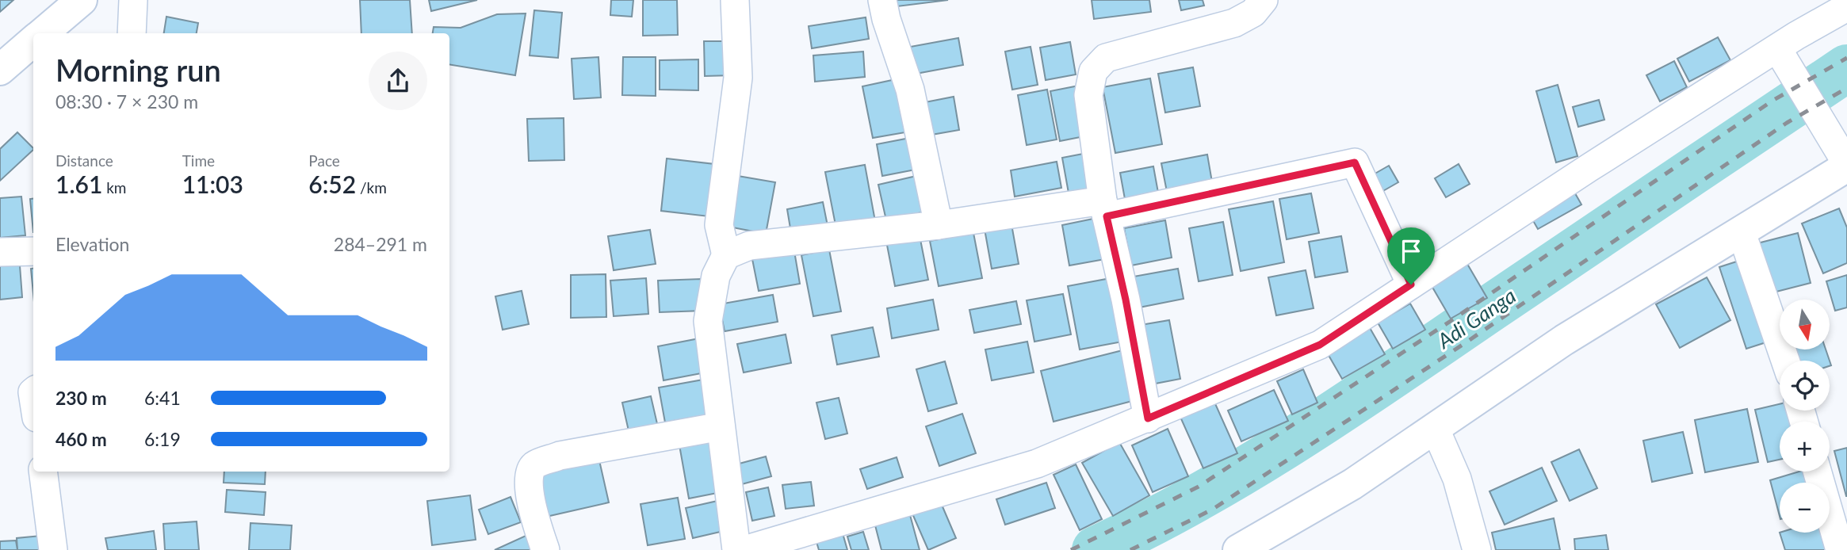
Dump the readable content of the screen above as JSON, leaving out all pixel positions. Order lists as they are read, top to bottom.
{
  "water": ["Adi Ganga"],
  "north": "bottom",
  "page": {
    "heading": ["Morning run", "08:30 · 7 × 230 m"],
    "stats": [
      ["Distance", "1.61 km"],
      ["Time", "11:03"],
      ["Pace", "6:52 /km"]
    ],
    "chart": ["Elevation", "284–291 m"],
    "map_buttons": ["+", "−"],
    "list": [
      {
        "name": "230 m",
        "note": "6:41"
      },
      {
        "name": "460 m",
        "note": "6:19"
      }
    ]
  }
}
